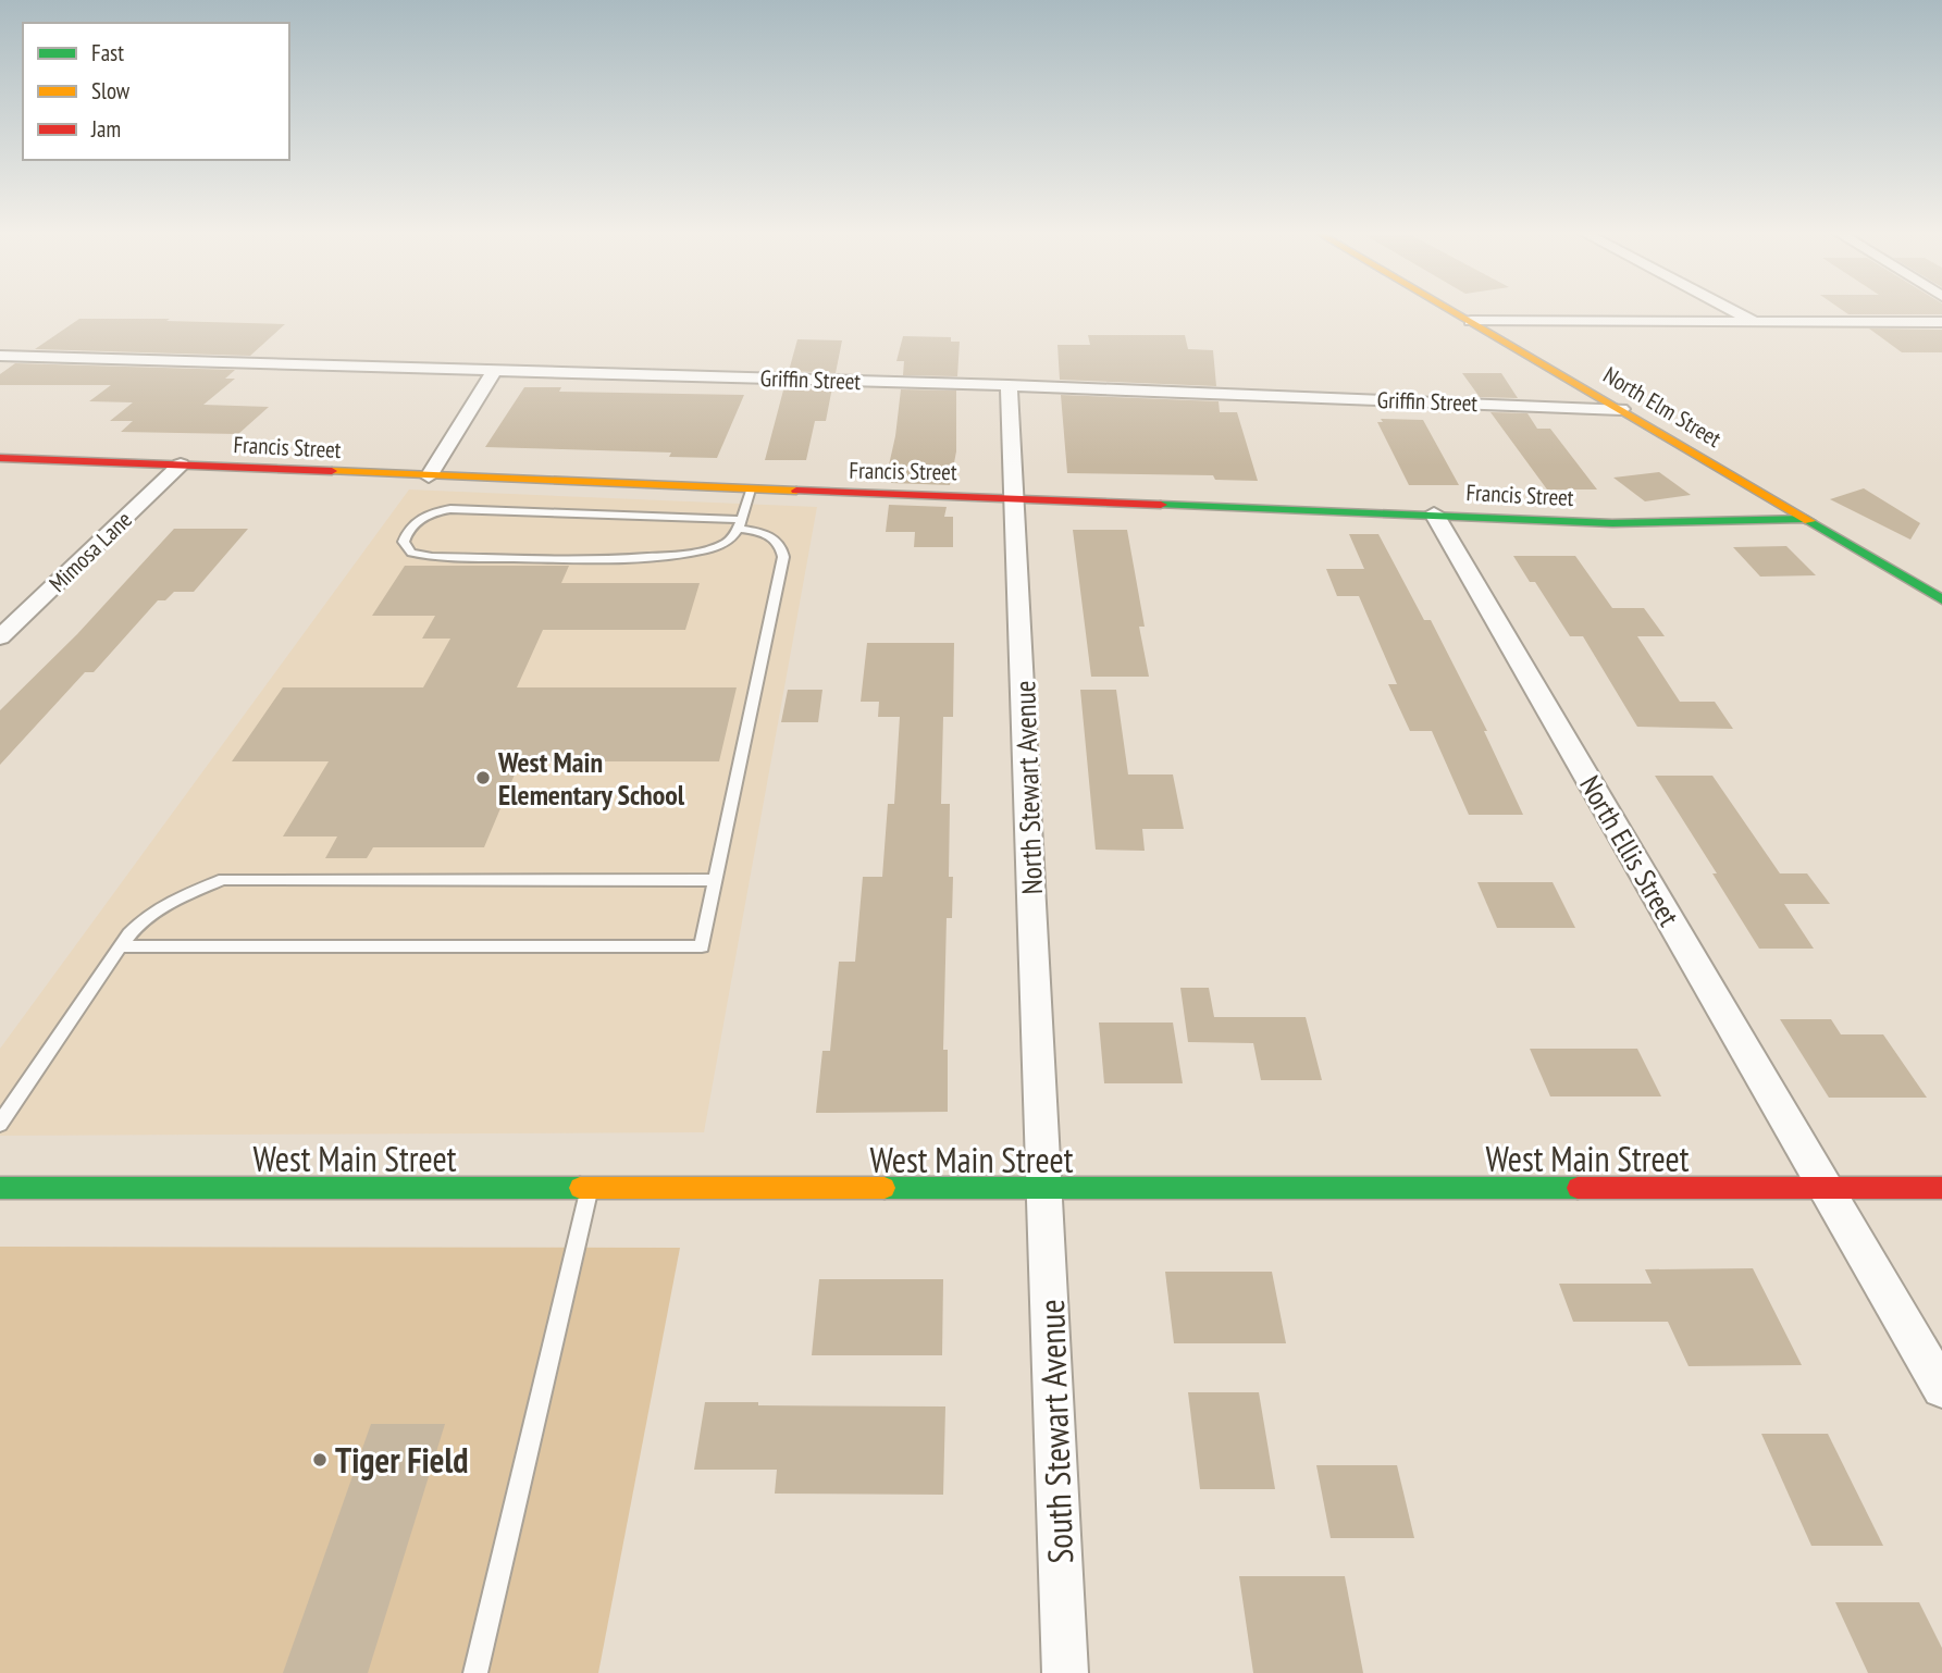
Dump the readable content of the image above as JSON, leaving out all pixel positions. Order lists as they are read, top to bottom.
{
  "streets": {
    "street": [
      "Griffin Street",
      "North Elm Street",
      "Francis Street",
      "Mimosa Lane",
      "North Stewart Avenue",
      "North Ellis Street",
      "West Main Street",
      "South Stewart Avenue"
    ]
  },
  "crossings": [
    ["Griffin Street", "North Elm Street"],
    ["Griffin Street", "North Stewart Avenue"],
    ["North Elm Street", "Francis Street"],
    ["Francis Street", "Mimosa Lane"],
    ["Francis Street", "North Stewart Avenue"],
    ["Francis Street", "North Ellis Street"],
    ["North Stewart Avenue", "West Main Street"],
    ["North Stewart Avenue", "South Stewart Avenue"],
    ["North Ellis Street", "West Main Street"],
    ["West Main Street", "South Stewart Avenue"]
  ],
  "places": ["West Main Elementary School", "Tiger Field"],
  "legend": ["Fast", "Slow", "Jam"]
}
